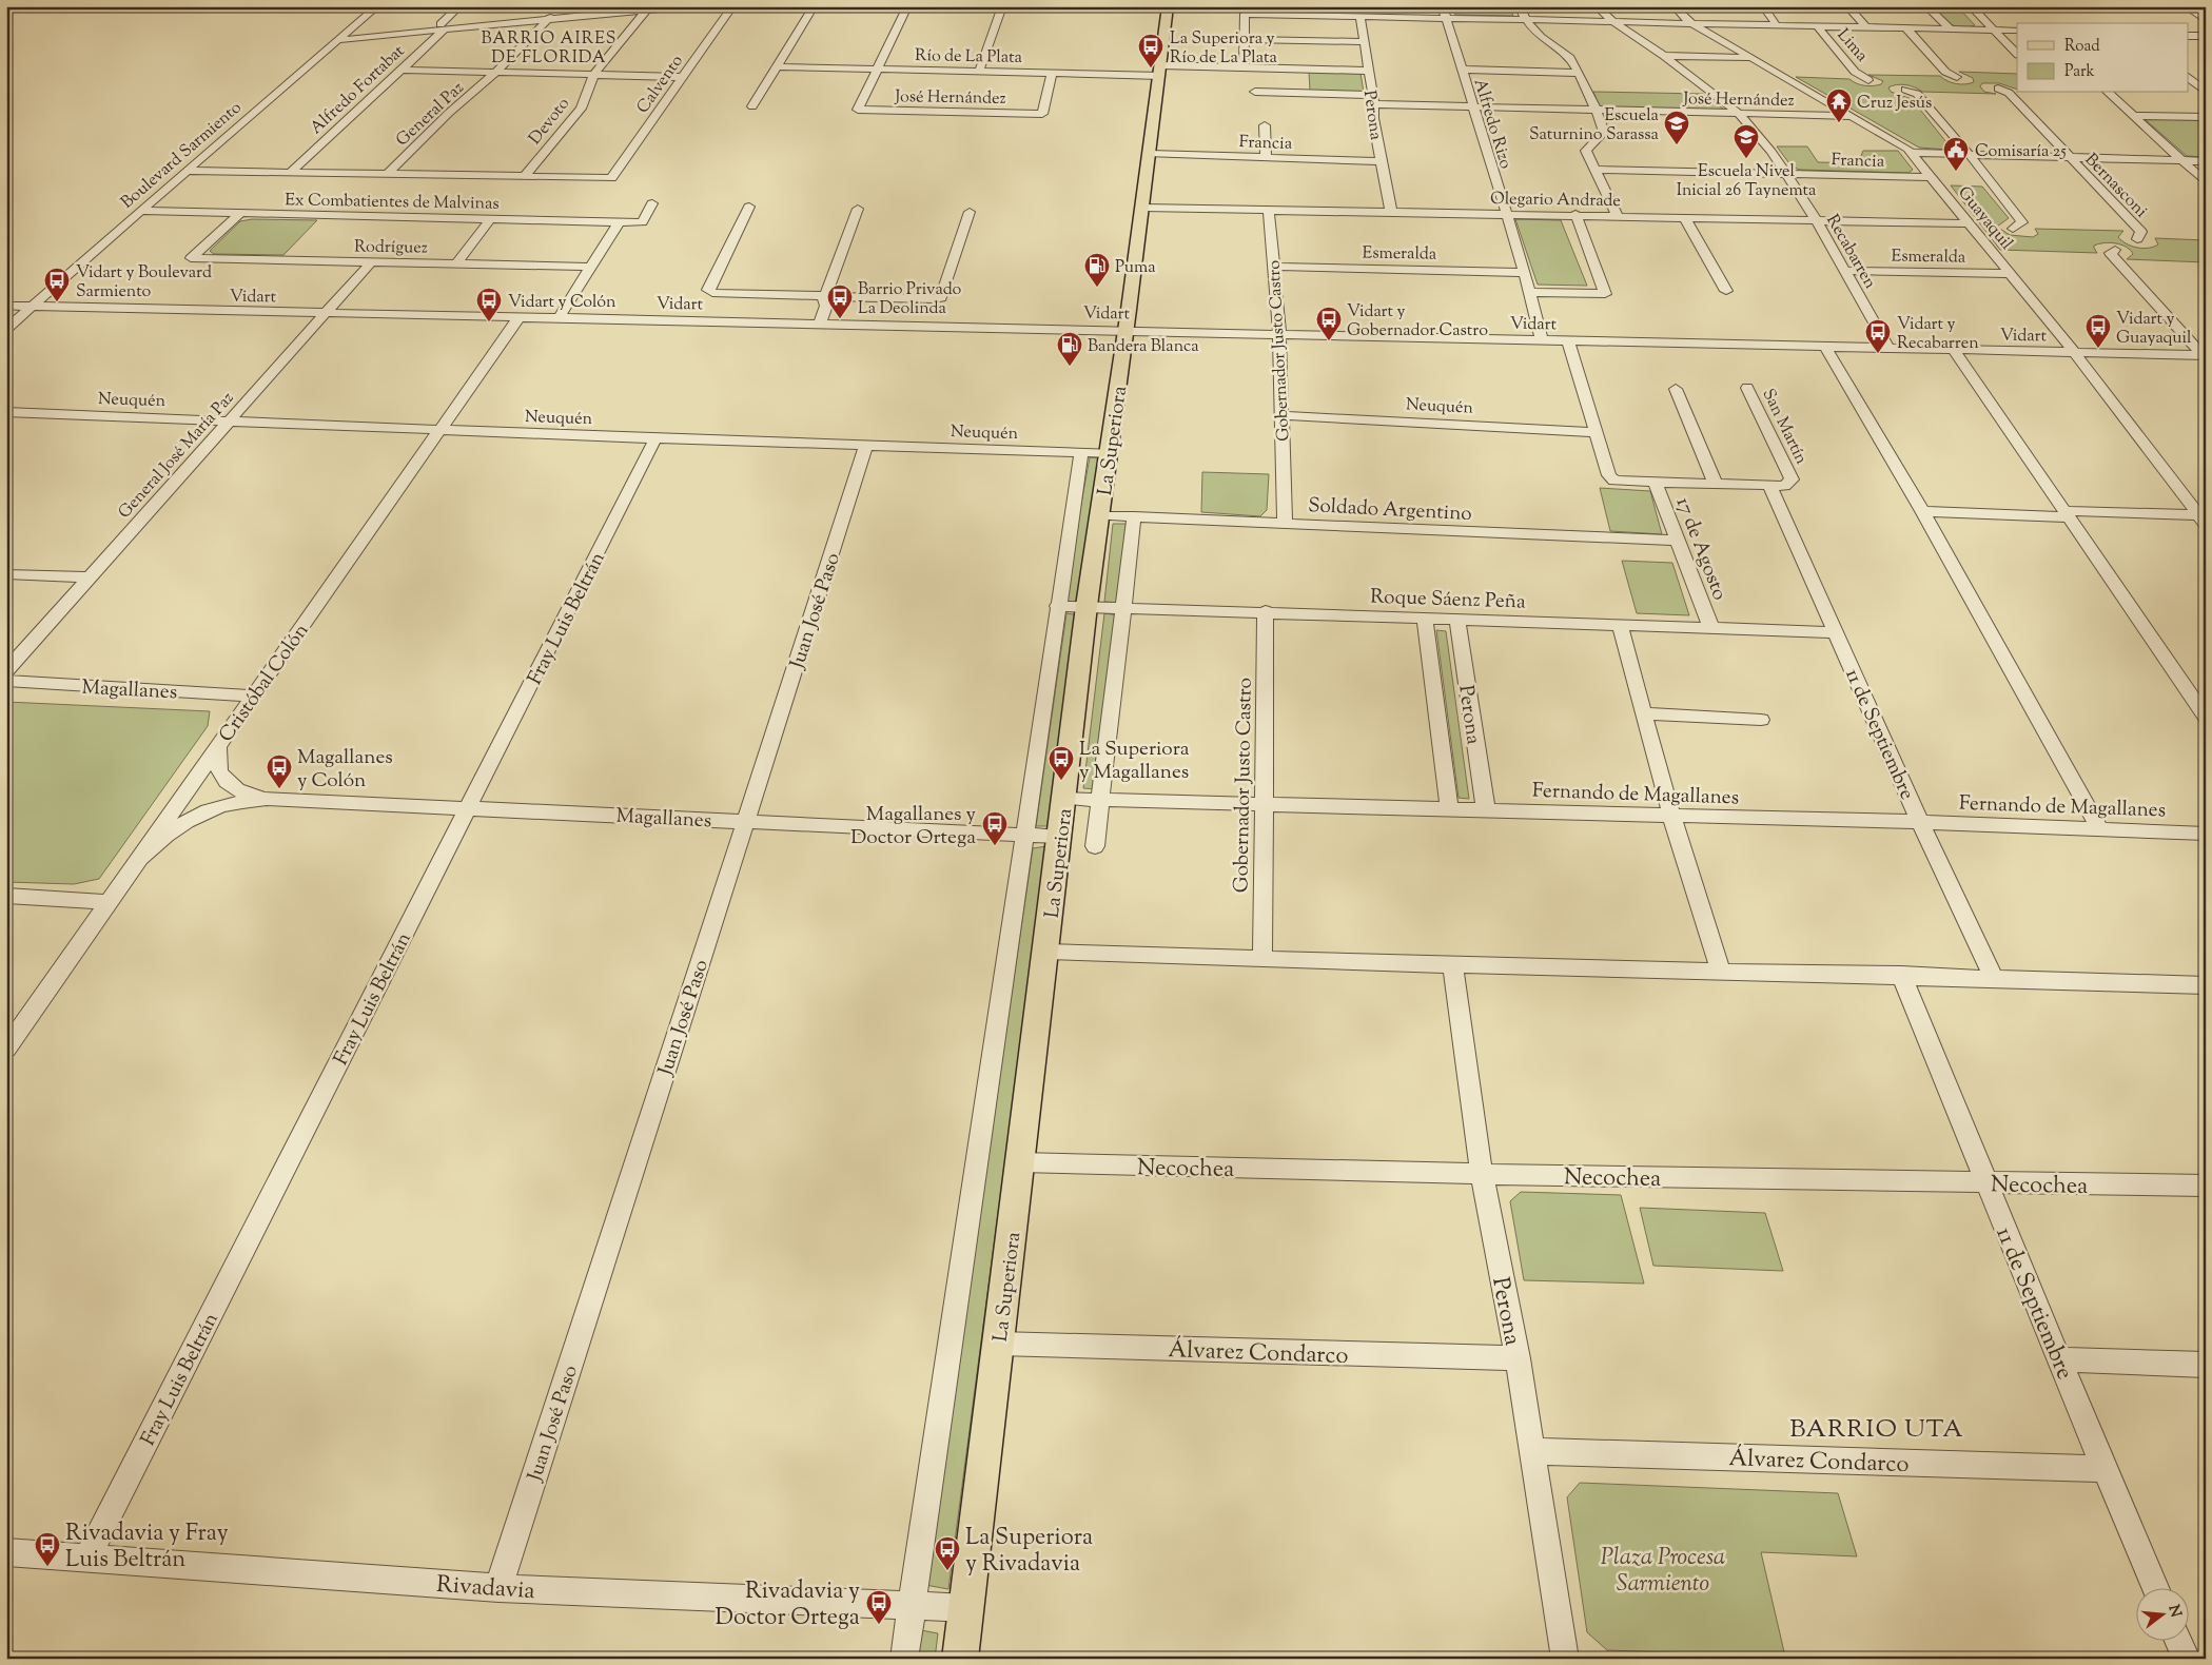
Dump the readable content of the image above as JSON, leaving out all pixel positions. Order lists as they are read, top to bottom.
{
  "streets": {
    "main road": ["La Superiora"],
    "street": [
      "Lima",
      "Río de La Plata",
      "Calvento",
      "Alfredo Fortabat",
      "José Hernández",
      "General Paz",
      "Perona",
      "Devoto",
      "Alfredo Rizo",
      "Francia",
      "Boulevard Sarmiento",
      "Bernasconi",
      "Olegario Andrade",
      "Ex Combatientes de Malvinas",
      "Guayaquil",
      "Rodríguez",
      "Recabarren",
      "Esmeralda",
      "Vidart",
      "Gobernador Justo Castro",
      "Neuquén",
      "San Martín",
      "General José María Paz",
      "Soldado Argentino",
      "17 de Agosto",
      "Roque Sáenz Peña",
      "Juan José Paso",
      "Fray Luis Beltrán",
      "Cristóbal Colón",
      "Magallanes",
      "11 de Septiembre",
      "Fernando de Magallanes",
      "Necochea",
      "Álvarez Condarco",
      "Rivadavia"
    ]
  },
  "crossings": [
    ["Río de La Plata", "José Hernández"],
    ["Río de La Plata", "Perona"],
    ["Río de La Plata", "La Superiora"],
    ["Calvento", "Devoto"],
    ["José Hernández", "Perona"],
    ["José Hernández", "Alfredo Rizo"],
    ["José Hernández", "Guayaquil"],
    ["José Hernández", "Recabarren"],
    ["Perona", "Francia"],
    ["Perona", "Olegario Andrade"],
    ["Perona", "Roque Sáenz Peña"],
    ["Perona", "Fernando de Magallanes"],
    ["Perona", "Necochea"],
    ["Perona", "Álvarez Condarco"],
    ["Alfredo Rizo", "Olegario Andrade"],
    ["Alfredo Rizo", "Esmeralda"],
    ["Alfredo Rizo", "Vidart"],
    ["Francia", "Guayaquil"],
    ["Francia", "Recabarren"],
    ["Francia", "La Superiora"],
    ["Boulevard Sarmiento", "Ex Combatientes de Malvinas"],
    ["Boulevard Sarmiento", "Vidart"],
    ["Olegario Andrade", "Guayaquil"],
    ["Olegario Andrade", "Recabarren"],
    ["Olegario Andrade", "Gobernador Justo Castro"],
    ["Olegario Andrade", "La Superiora"],
    ["Ex Combatientes de Malvinas", "Rodríguez"],
    ["Guayaquil", "Esmeralda"],
    ["Guayaquil", "Vidart"],
    ["Rodríguez", "General José María Paz"],
    ["Recabarren", "Esmeralda"],
    ["Recabarren", "Vidart"],
    ["Esmeralda", "Gobernador Justo Castro"],
    ["Vidart", "Gobernador Justo Castro"],
    ["Vidart", "La Superiora"],
    ["Vidart", "General José María Paz"],
    ["Vidart", "Cristóbal Colón"],
    ["Gobernador Justo Castro", "Neuquén"],
    ["Gobernador Justo Castro", "Soldado Argentino"],
    ["Gobernador Justo Castro", "Roque Sáenz Peña"],
    ["Gobernador Justo Castro", "Fernando de Magallanes"],
    ["Neuquén", "La Superiora"],
    ["Neuquén", "General José María Paz"],
    ["Neuquén", "Juan José Paso"],
    ["Neuquén", "Fray Luis Beltrán"],
    ["Neuquén", "Cristóbal Colón"],
    ["San Martín", "11 de Septiembre"],
    ["La Superiora", "Soldado Argentino"],
    ["La Superiora", "Roque Sáenz Peña"],
    ["La Superiora", "Magallanes"],
    ["La Superiora", "Fernando de Magallanes"],
    ["La Superiora", "Necochea"],
    ["La Superiora", "Álvarez Condarco"],
    ["La Superiora", "Rivadavia"],
    ["Soldado Argentino", "17 de Agosto"],
    ["17 de Agosto", "Roque Sáenz Peña"],
    ["Roque Sáenz Peña", "11 de Septiembre"],
    ["Juan José Paso", "Magallanes"],
    ["Juan José Paso", "Rivadavia"],
    ["Fray Luis Beltrán", "Magallanes"],
    ["Fray Luis Beltrán", "Rivadavia"],
    ["Cristóbal Colón", "Magallanes"],
    ["11 de Septiembre", "Fernando de Magallanes"],
    ["11 de Septiembre", "Necochea"],
    ["11 de Septiembre", "Álvarez Condarco"]
  ],
  "districts": ["BARRIO AIRES DE FLORIDA", "BARRIO UTA"],
  "parks": ["Plaza Procesa Sarmiento"],
  "places": {
    "bus stop": [
      "La Superiora y Río de La Plata",
      "Vidart y Boulevard Sarmiento",
      "Barrio Privado La Deolinda",
      "Vidart y Colón",
      "Vidart y Gobernador Castro",
      "Vidart y Guayaquil",
      "Vidart y Recabarren",
      "La Superiora y Magallanes",
      "Magallanes y Colón",
      "Magallanes y Doctor Ortega",
      "Rivadavia y Fray Luis Beltrán",
      "La Superiora y Rivadavia",
      "Rivadavia y Doctor Ortega"
    ],
    "temple": ["Cruz Jesús"],
    "school or university": ["Escuela Saturnino Sarassa", "Escuela Nivel Inicial 26 Taynemta"],
    "public building": ["Comisaría 25"],
    "fuel station": ["Puma", "Bandera Blanca"]
  },
  "legend": ["Road", "Park"],
  "north": "right"
}
